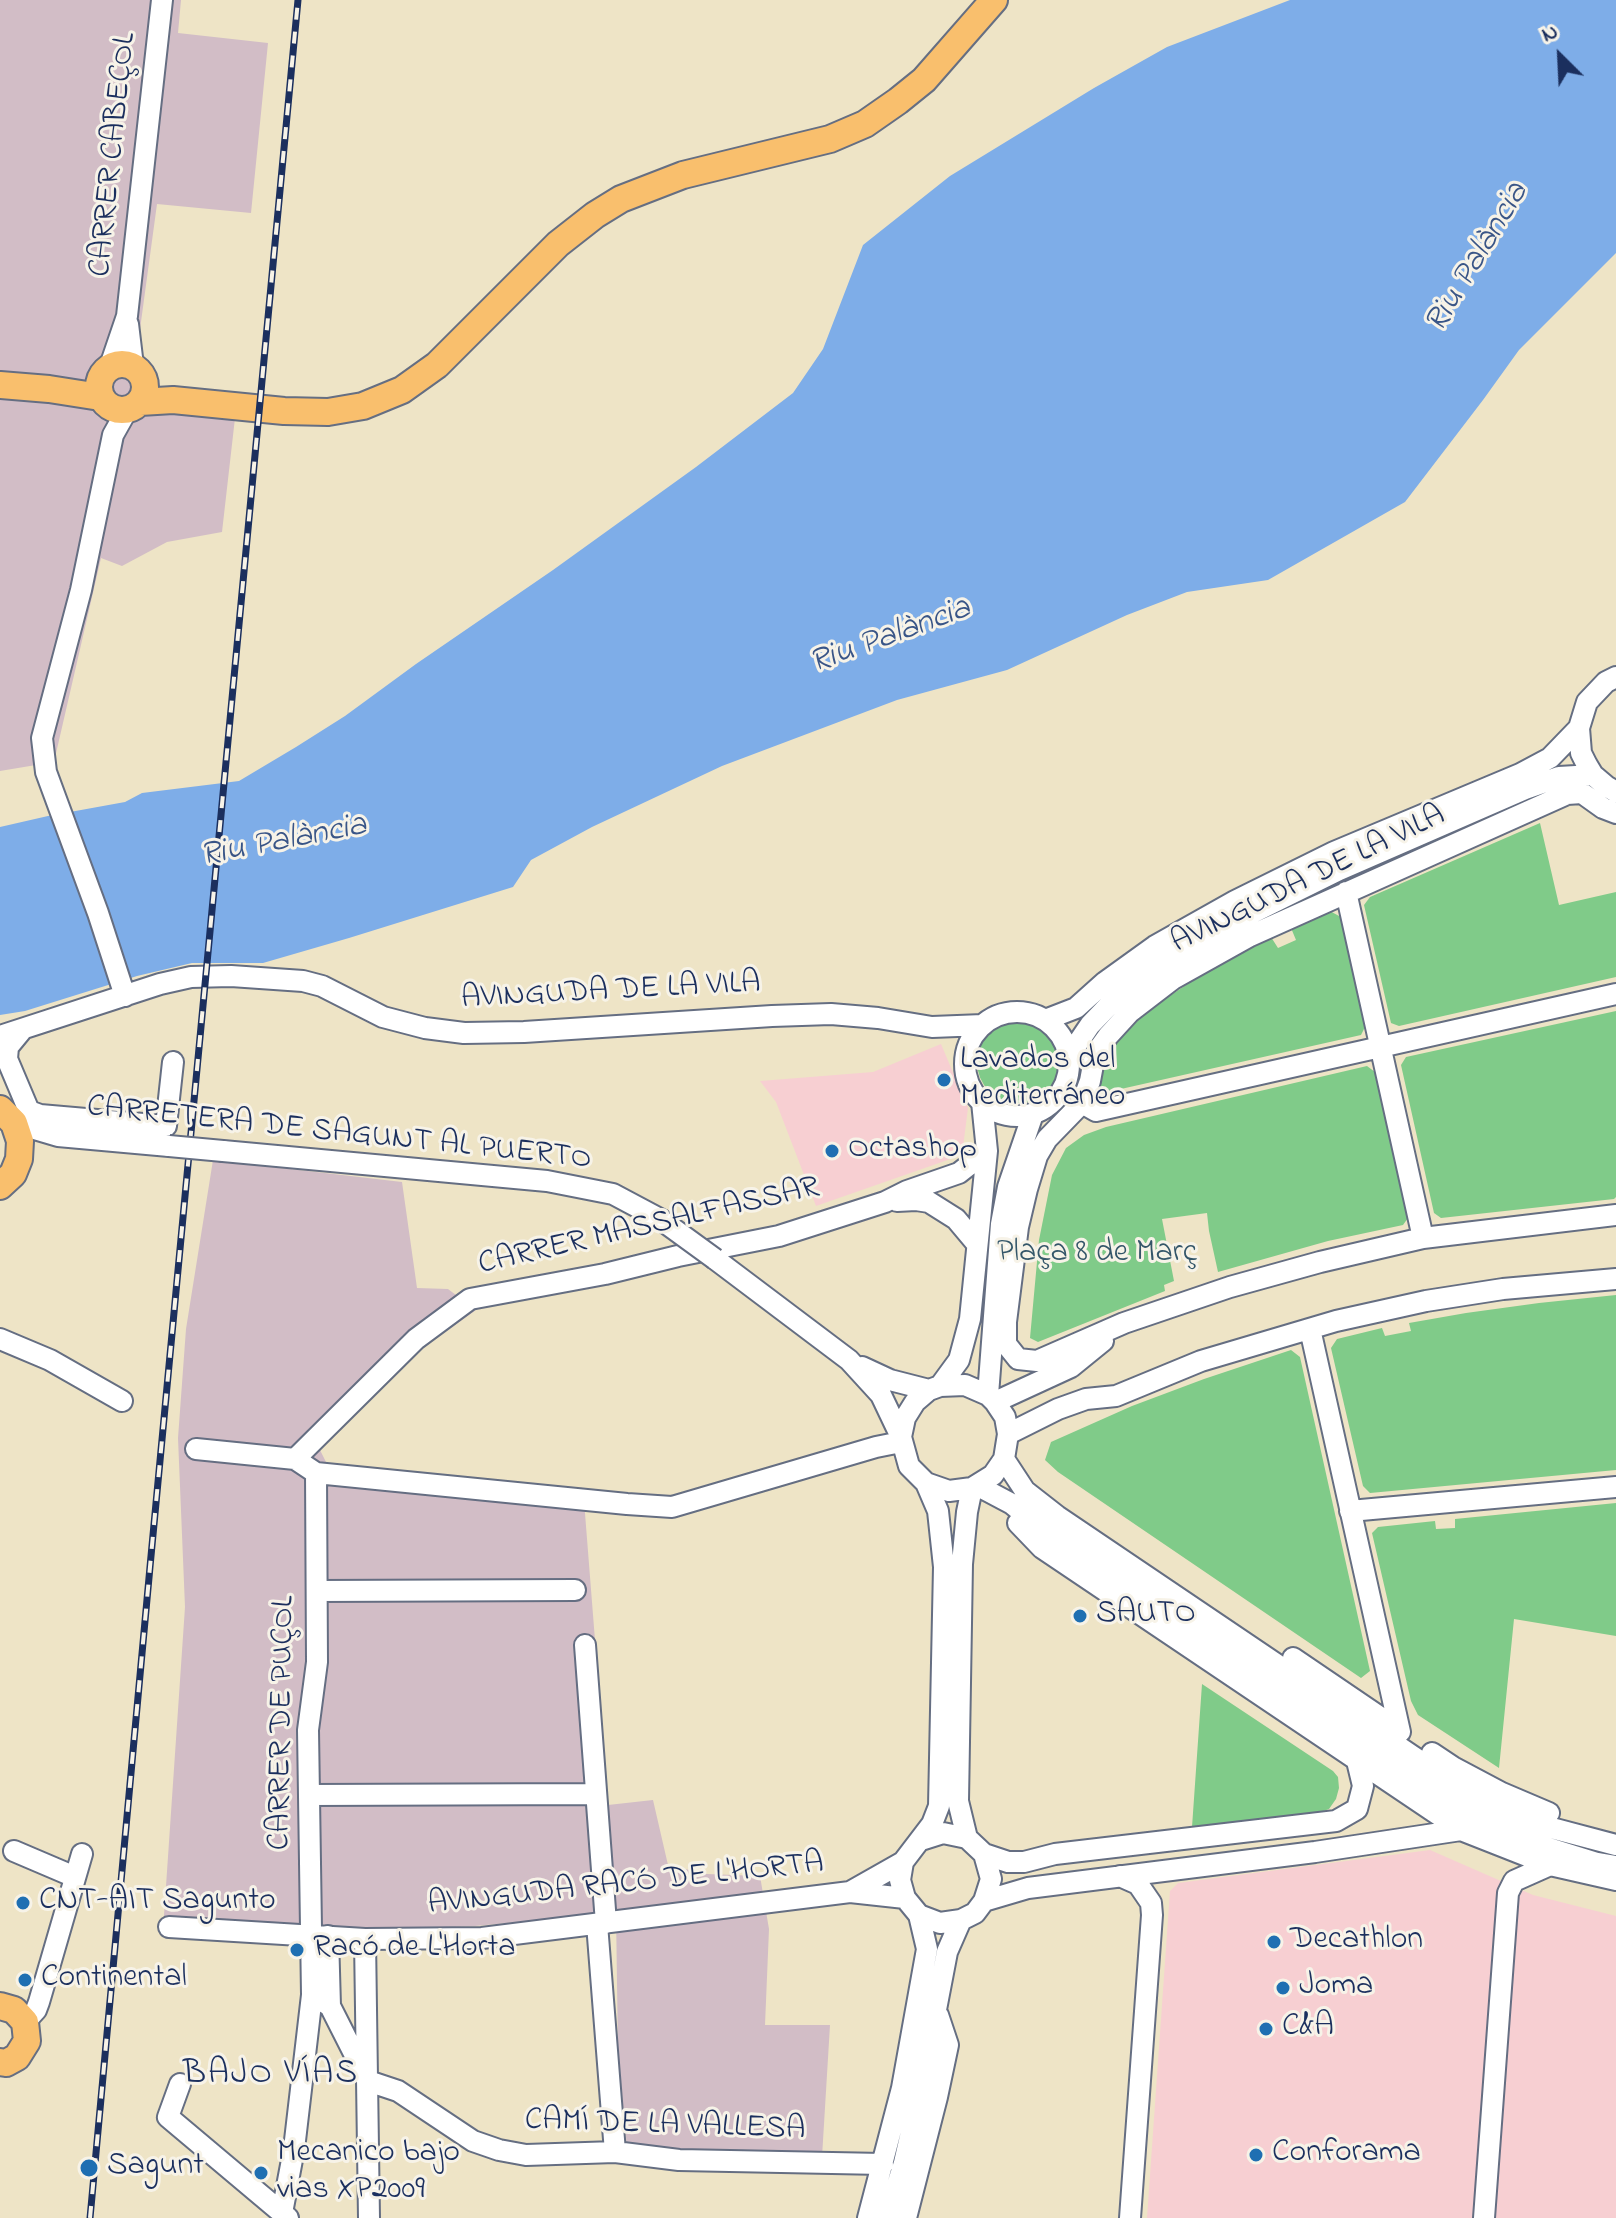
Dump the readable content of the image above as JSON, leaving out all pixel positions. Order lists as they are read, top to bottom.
{
  "streets": {
    "street": [
      "CARRER CABEÇOL",
      "AVINGUDA DE LA VILA",
      "CARRETERA DE SAGUNT AL PUERTO",
      "CARRER MASSALFASSAR",
      "CARRER DE PUÇOL",
      "AVINGUDA RACÓ DE L'HORTA",
      "CAMÍ DE LA VALLESA"
    ]
  },
  "crossings": [
    ["CARRER CABEÇOL", "AVINGUDA DE LA VILA"],
    ["CARRER DE PUÇOL", "AVINGUDA RACÓ DE L'HORTA"]
  ],
  "districts": ["BAJO VÍAS"],
  "water": ["Riu Palància"],
  "parks": ["Plaça 8 de Març"],
  "places": [
    "Lavados del Mediterráneo",
    "Octashop",
    "SAUTO",
    "CNT-AIT Sagunto",
    "Decathlon",
    "Racó de L'Horta",
    "Continental",
    "Joma",
    "C&A",
    "Conforama",
    "Sagunt",
    "Mecanico bajo vias XP2009"
  ],
  "north": "top left"
}
